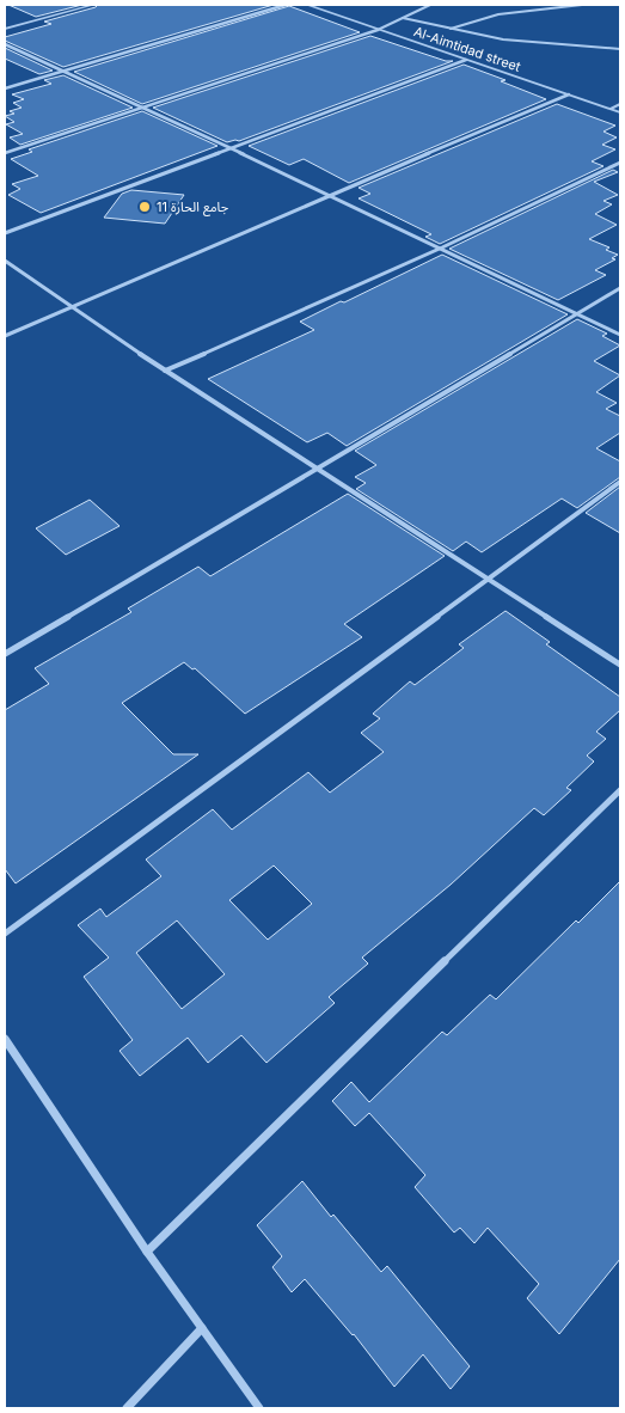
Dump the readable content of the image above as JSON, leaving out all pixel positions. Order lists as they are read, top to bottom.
{
  "streets": {
    "street": ["Al-Aimtidad street"]
  },
  "places": ["جامع الحارة 11"]
}
